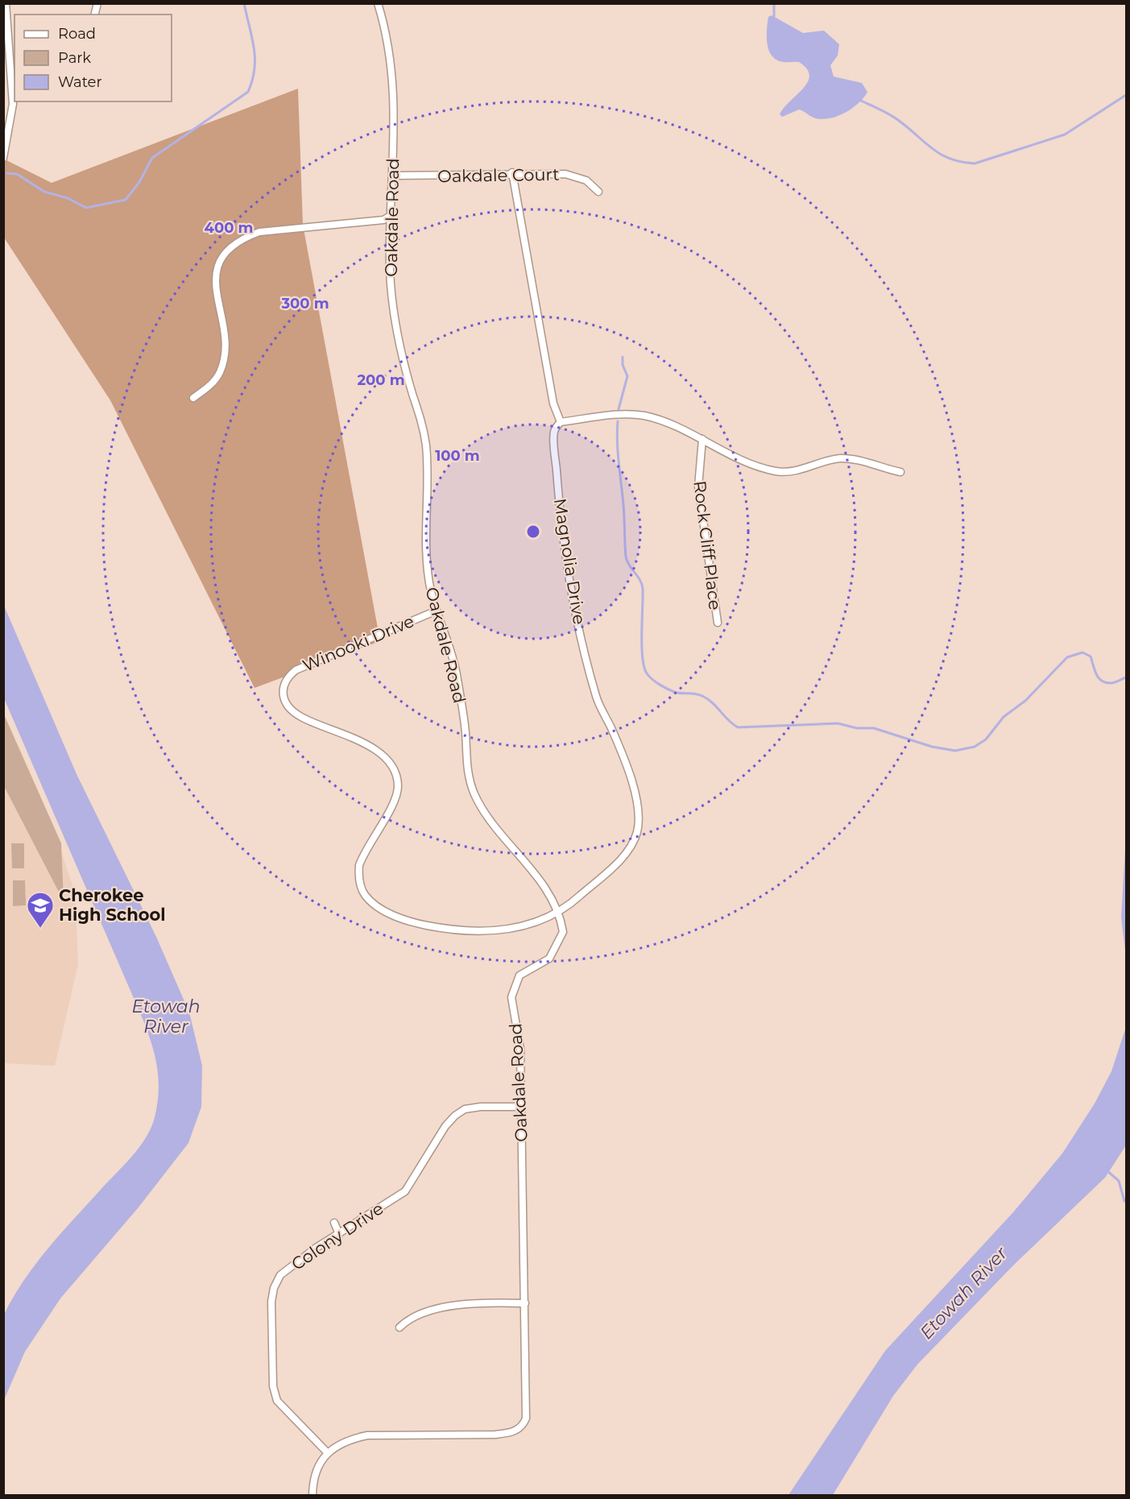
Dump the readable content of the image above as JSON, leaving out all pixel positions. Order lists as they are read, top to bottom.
{
  "streets": {
    "street": [
      "Oakdale Court",
      "Oakdale Road",
      "Rock Cliff Place",
      "Magnolia Drive",
      "Winooki Drive",
      "Colony Drive"
    ]
  },
  "crossings": [
    ["Oakdale Court", "Oakdale Road"],
    ["Oakdale Road", "Magnolia Drive"],
    ["Oakdale Road", "Winooki Drive"],
    ["Oakdale Road", "Colony Drive"],
    ["Magnolia Drive", "Winooki Drive"]
  ],
  "water": ["Etowah River"],
  "places": {
    "school or university": ["Cherokee High School"]
  },
  "legend": ["Road", "Park", "Water"],
  "rings": [
    "400 m",
    "300 m",
    "200 m",
    "100 m"
  ]
}
